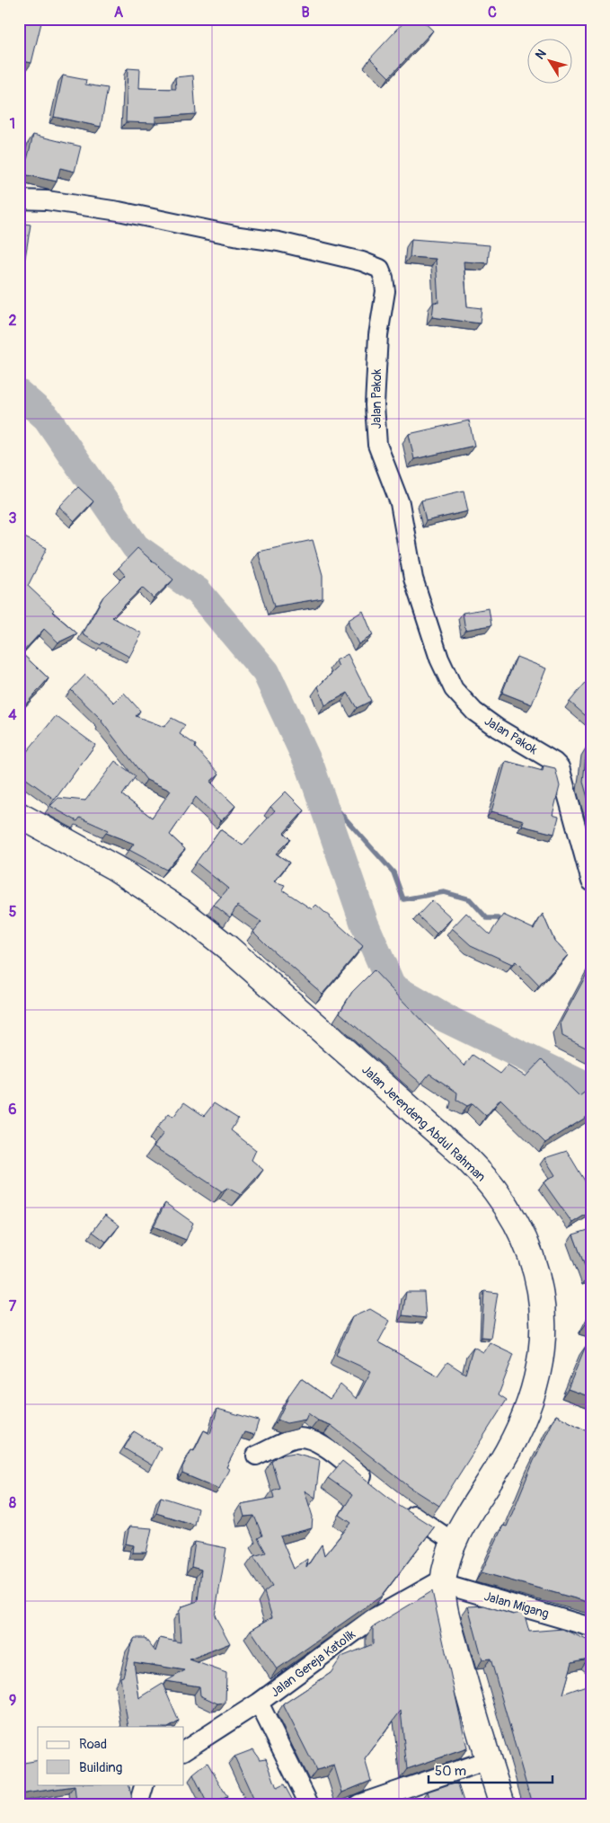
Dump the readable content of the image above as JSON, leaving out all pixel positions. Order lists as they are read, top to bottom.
{
  "streets": {
    "highway": ["Jalan Jerendeng Abdul Rahman"],
    "street": ["Jalan Pakok", "Jalan Migang", "Jalan Gereja Katolik"]
  },
  "crossings": [
    ["Jalan Jerendeng Abdul Rahman", "Jalan Migang"],
    ["Jalan Jerendeng Abdul Rahman", "Jalan Gereja Katolik"],
    ["Jalan Migang", "Jalan Gereja Katolik"]
  ],
  "legend": ["Road", "Building"],
  "scale_bar": "50 m",
  "north": "top left",
  "grid": {
    "columns": ["A", "B", "C"],
    "rows": [
      "1",
      "2",
      "3",
      "4",
      "5",
      "6",
      "7",
      "8",
      "9"
    ]
  }
}
